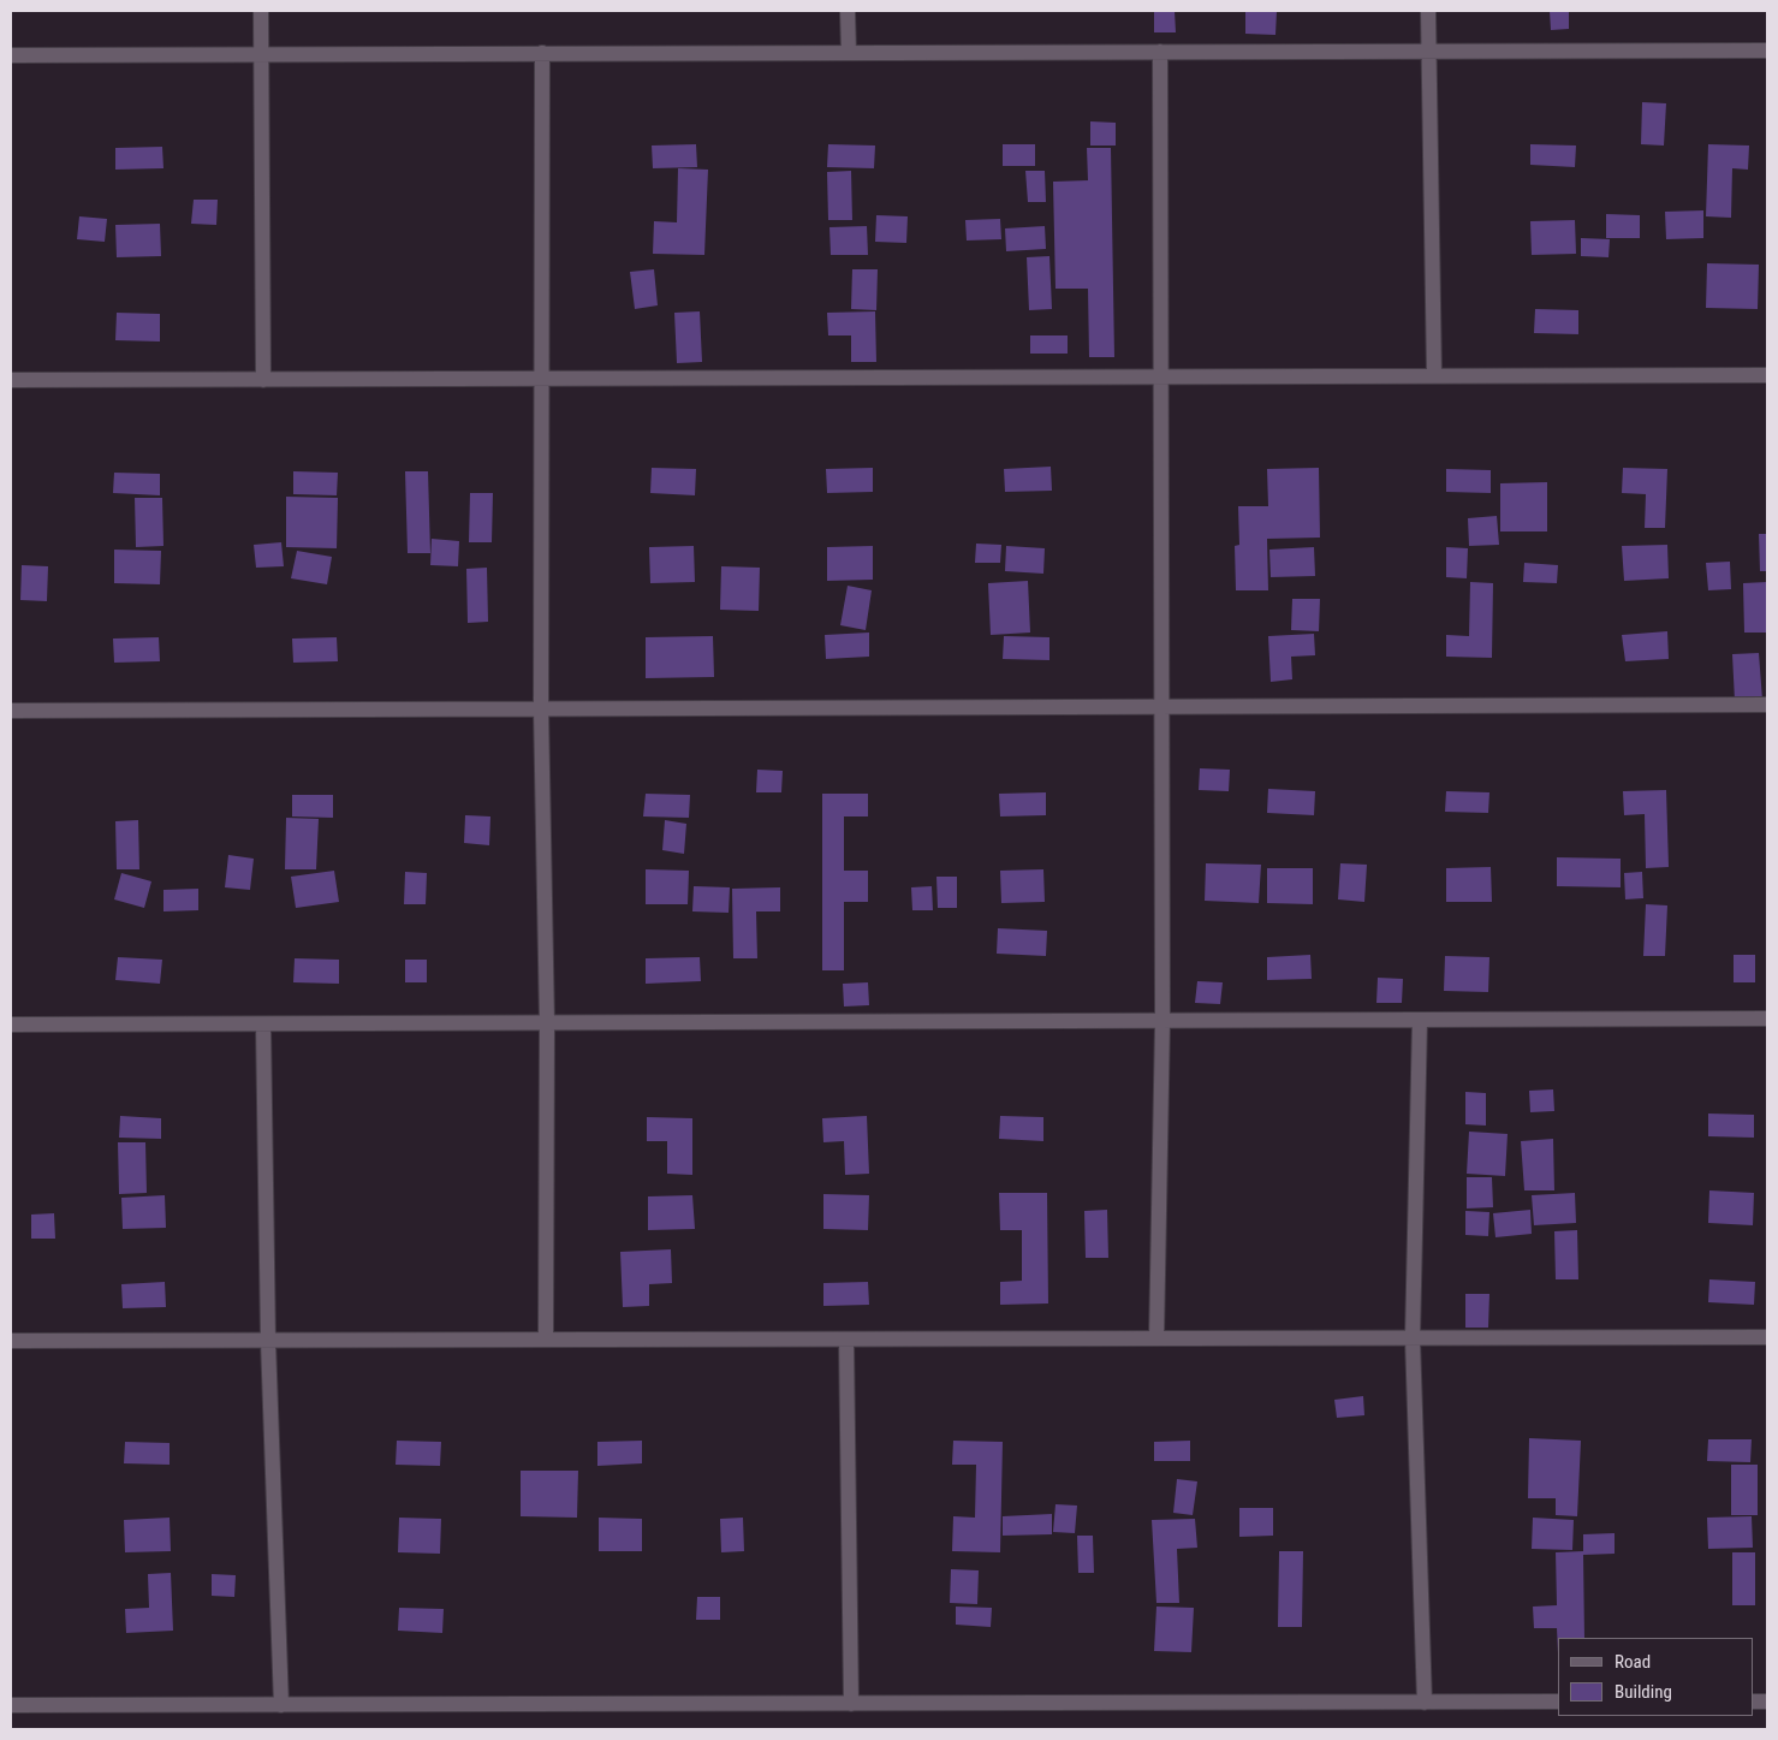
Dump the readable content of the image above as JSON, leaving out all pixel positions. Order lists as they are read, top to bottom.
{
  "legend": ["Road", "Building"]
}
